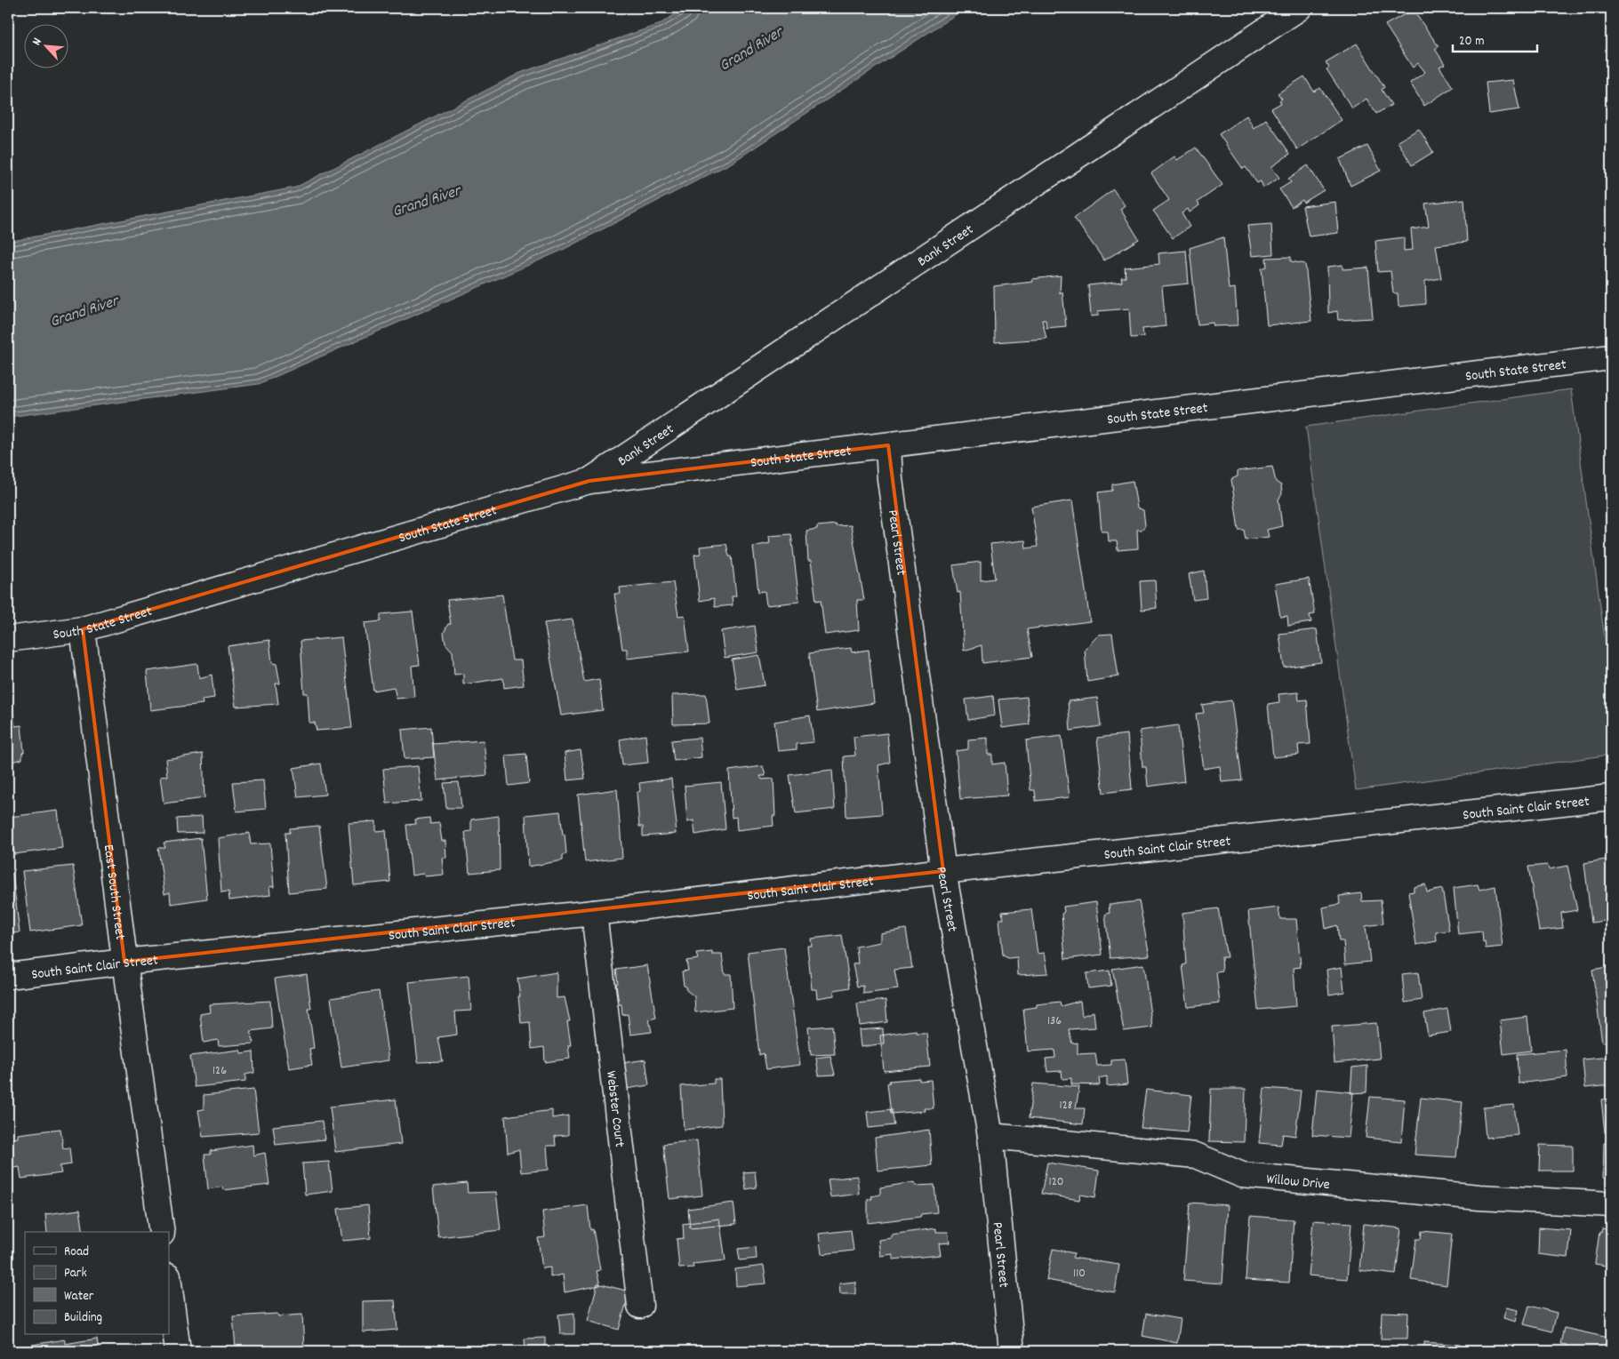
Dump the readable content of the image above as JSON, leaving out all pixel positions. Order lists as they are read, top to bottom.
{
  "streets": {
    "street": [
      "Bank Street",
      "South State Street",
      "Pearl Street",
      "South Saint Clair Street",
      "East South Street",
      "Webster Court",
      "Willow Drive"
    ]
  },
  "crossings": [
    ["Bank Street", "South State Street"],
    ["South State Street", "Pearl Street"],
    ["South State Street", "East South Street"],
    ["Pearl Street", "South Saint Clair Street"],
    ["Pearl Street", "Willow Drive"],
    ["South Saint Clair Street", "East South Street"],
    ["South Saint Clair Street", "Webster Court"]
  ],
  "water": ["Grand River"],
  "house_numbers": [
    "136",
    "126",
    "128",
    "120",
    "110"
  ],
  "legend": [
    "Road",
    "Park",
    "Water",
    "Building"
  ],
  "scale_bar": "20 m",
  "north": "top left"
}
